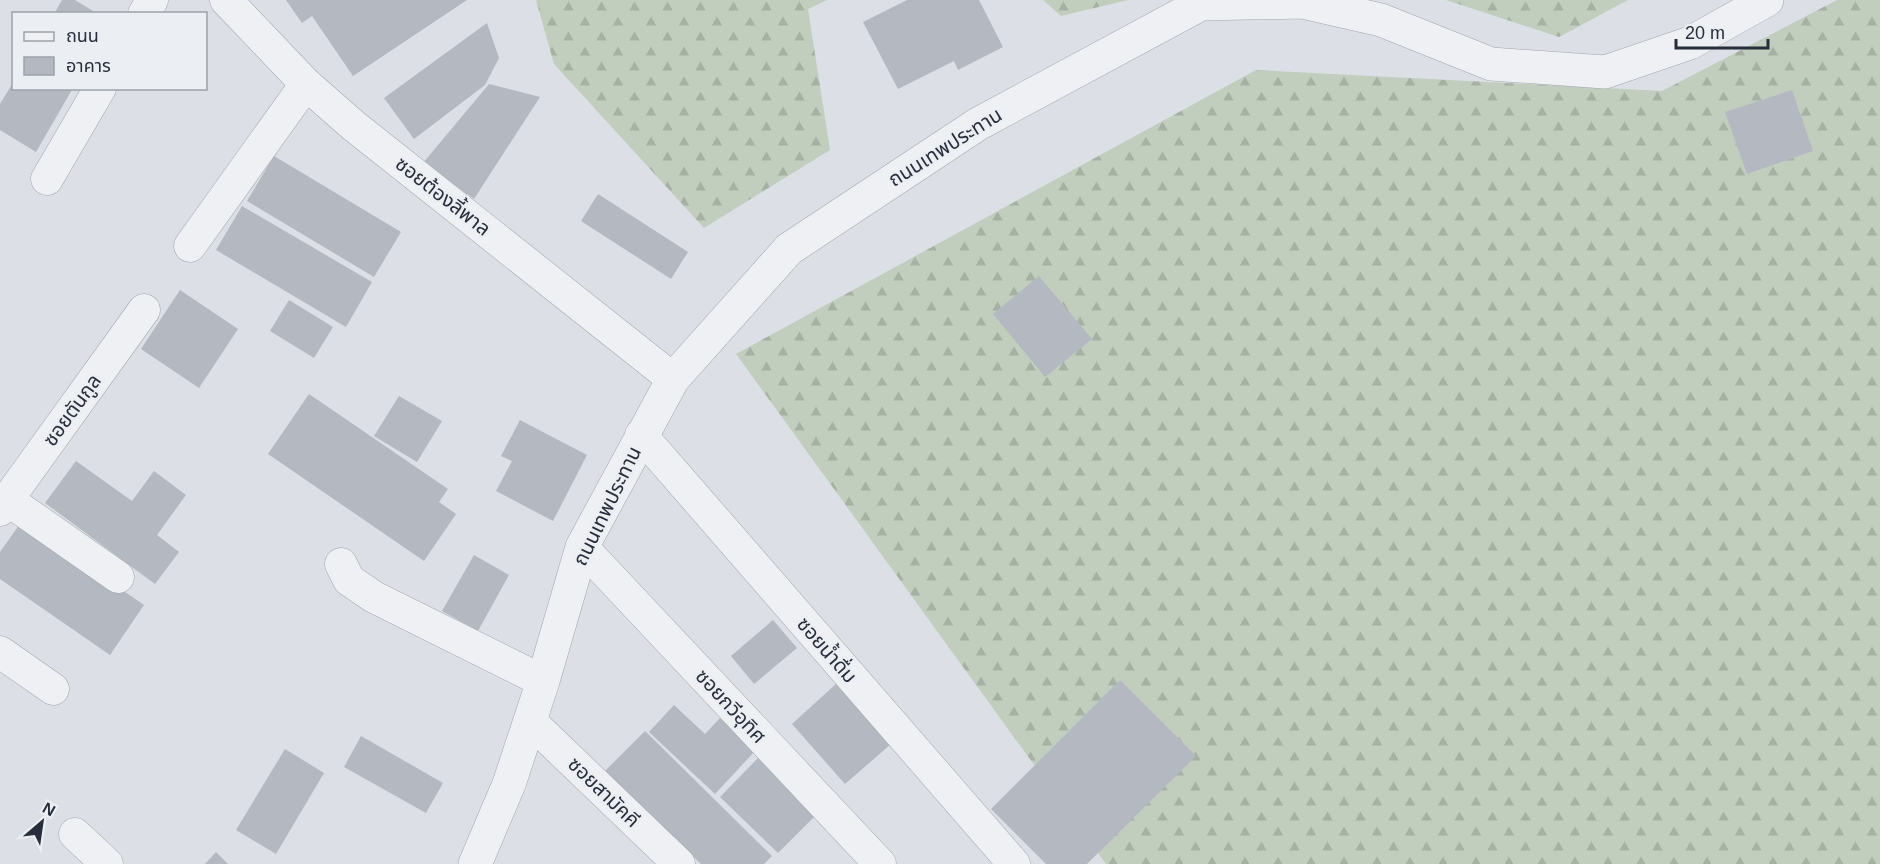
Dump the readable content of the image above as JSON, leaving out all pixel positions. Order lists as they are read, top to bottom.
{
  "streets": {
    "street": [
      "ถนนเทพประทาน",
      "ซอยต้องลี้พาล",
      "ซอยตันกูล",
      "ซอยน้ำดื่ม",
      "ซอยกวีอุทิศ",
      "ซอยสามัคคี"
    ]
  },
  "crossings": [
    ["ถนนเทพประทาน", "ซอยต้องลี้พาล"],
    ["ถนนเทพประทาน", "ซอยน้ำดื่ม"],
    ["ถนนเทพประทาน", "ซอยกวีอุทิศ"],
    ["ถนนเทพประทาน", "ซอยสามัคคี"]
  ],
  "legend": ["ถนน", "อาคาร"],
  "scale_bar": "20 m",
  "north": "top right"
}
